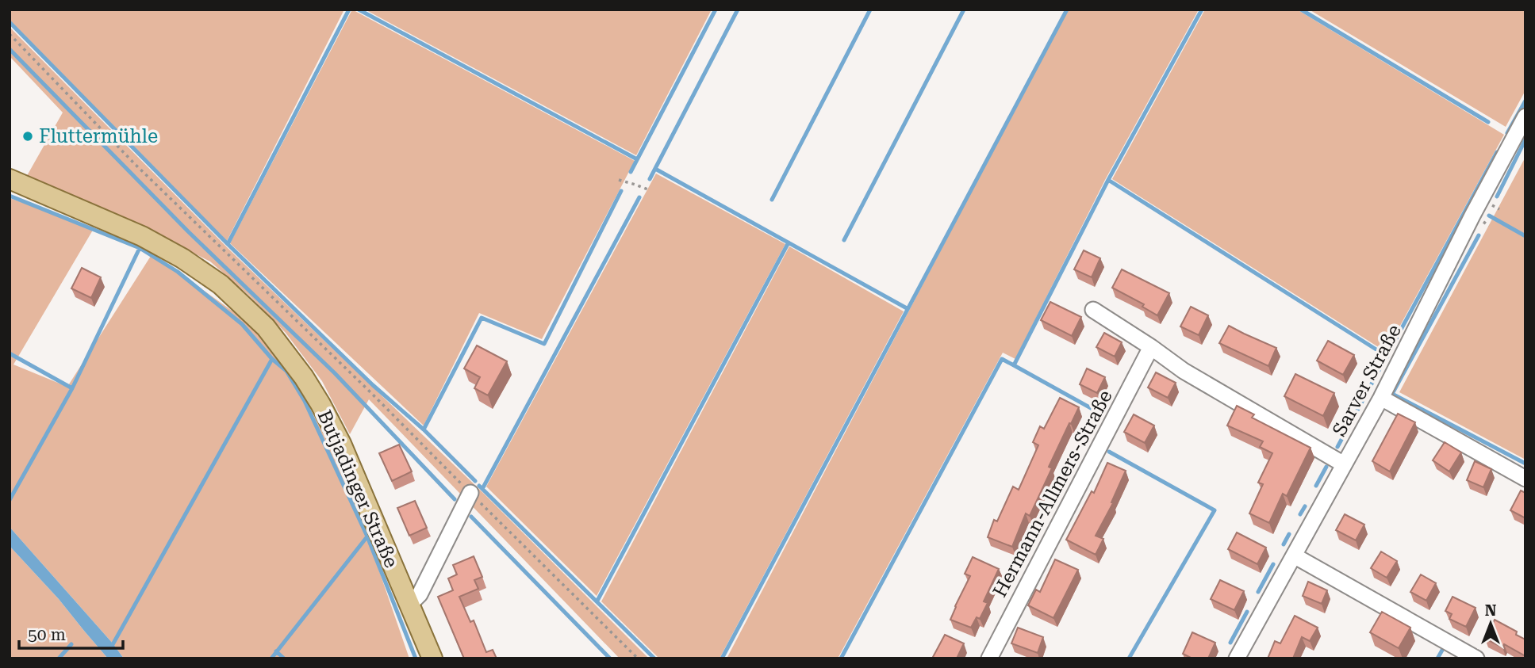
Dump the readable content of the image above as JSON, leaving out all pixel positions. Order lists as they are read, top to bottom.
{
  "streets": {
    "main road": ["Butjadinger Straße"],
    "street": ["Sarver Straße", "Hermann-Allmers-Straße"]
  },
  "places": ["Fluttermühle"],
  "scale_bar": "50 m",
  "north": "top"
}
